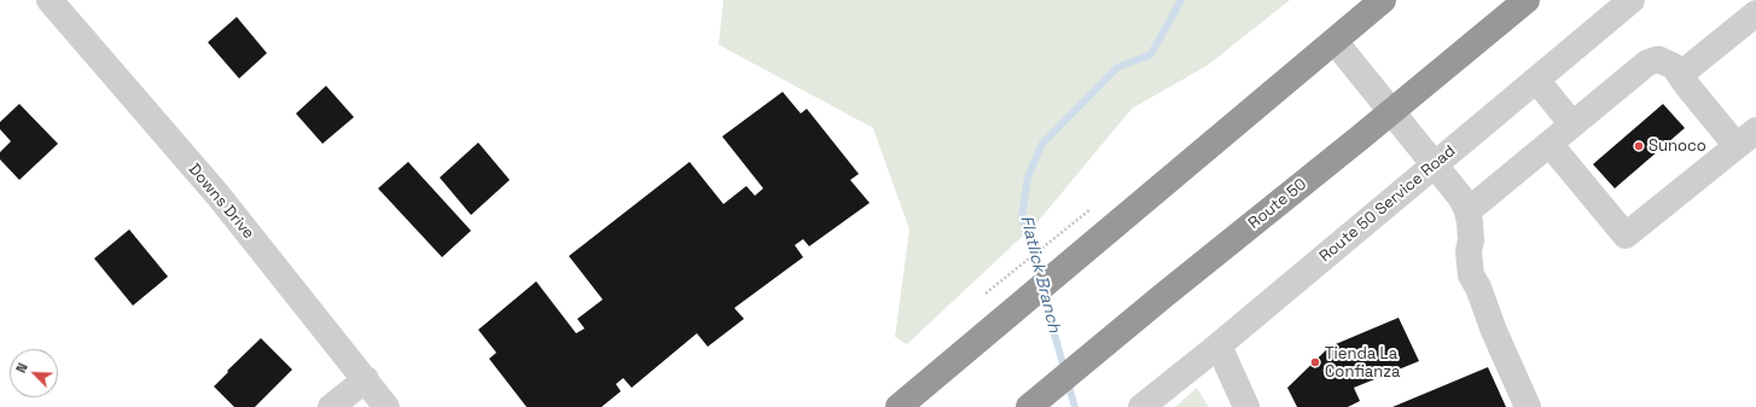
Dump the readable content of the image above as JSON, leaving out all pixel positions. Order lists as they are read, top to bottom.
{
  "streets": {
    "highway": ["Route 50"],
    "street": ["Downs Drive", "Route 50 Service Road"]
  },
  "water": ["Flatlick Branch"],
  "places": ["Sunoco", "Tienda La Confianza"],
  "north": "top left"
}
